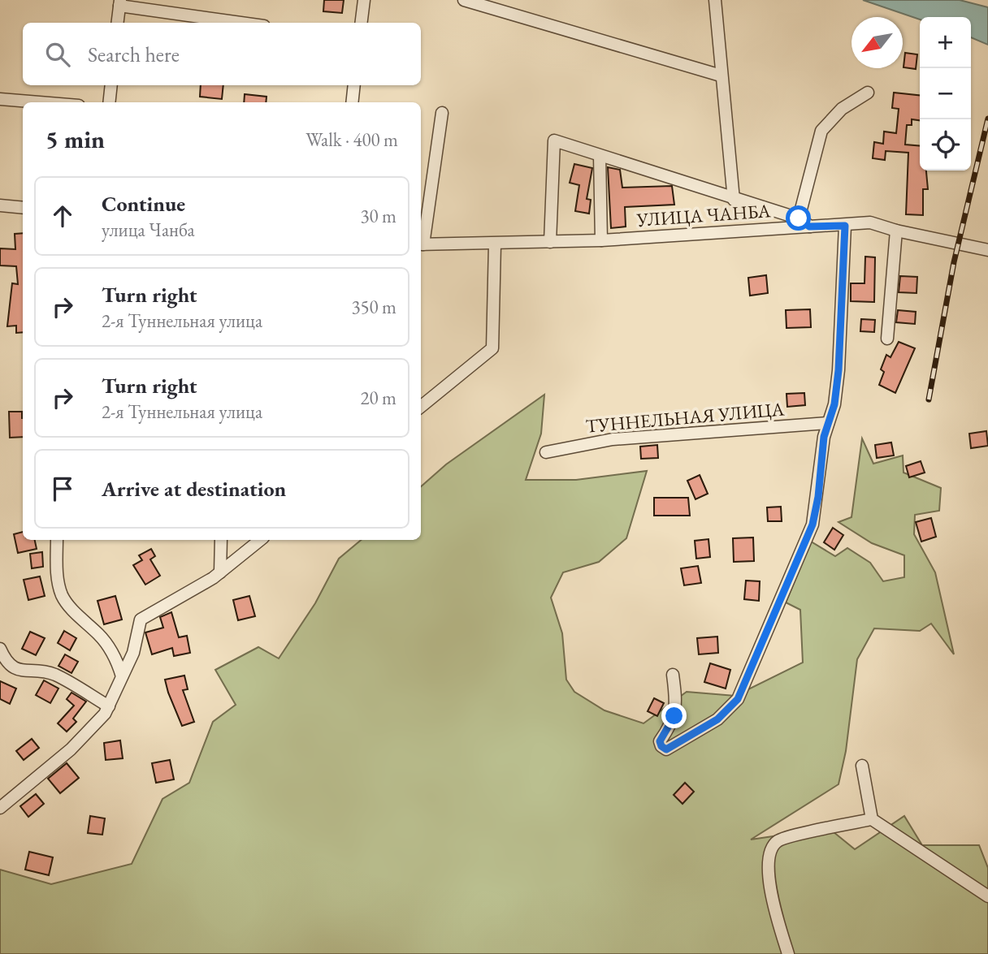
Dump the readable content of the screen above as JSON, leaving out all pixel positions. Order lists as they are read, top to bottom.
{
  "streets": {
    "street": ["УЛИЦА ЧАНБА", "ТУННЕЛЬНАЯ УЛИЦА"]
  },
  "north": "bottom left",
  "page": {
    "map_buttons": ["+", "−"],
    "search": "Search here",
    "heading": ["5 min", "Walk · 400 m"],
    "list": [
      ["Continue", "улица Чанба", "30 m"],
      ["Turn right", "2-я Туннельная улица", "350 m"],
      ["Turn right", "2-я Туннельная улица", "20 m"],
      "Arrive at destination"
    ]
  }
}
